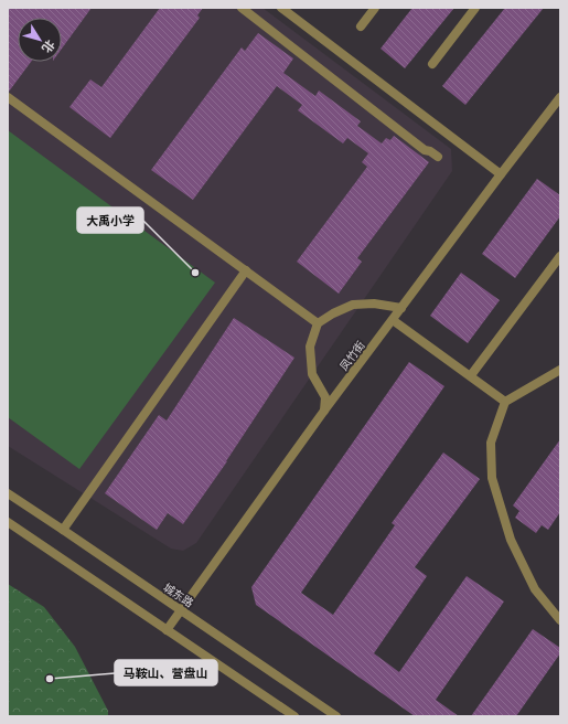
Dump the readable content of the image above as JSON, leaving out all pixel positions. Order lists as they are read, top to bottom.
{
  "streets": {
    "street": ["凤竹街", "城东路"]
  },
  "crossings": [
    ["凤竹街", "城东路"]
  ],
  "places": ["大禹小学", "马鞍山、营盘山"],
  "north": "bottom right"
}
